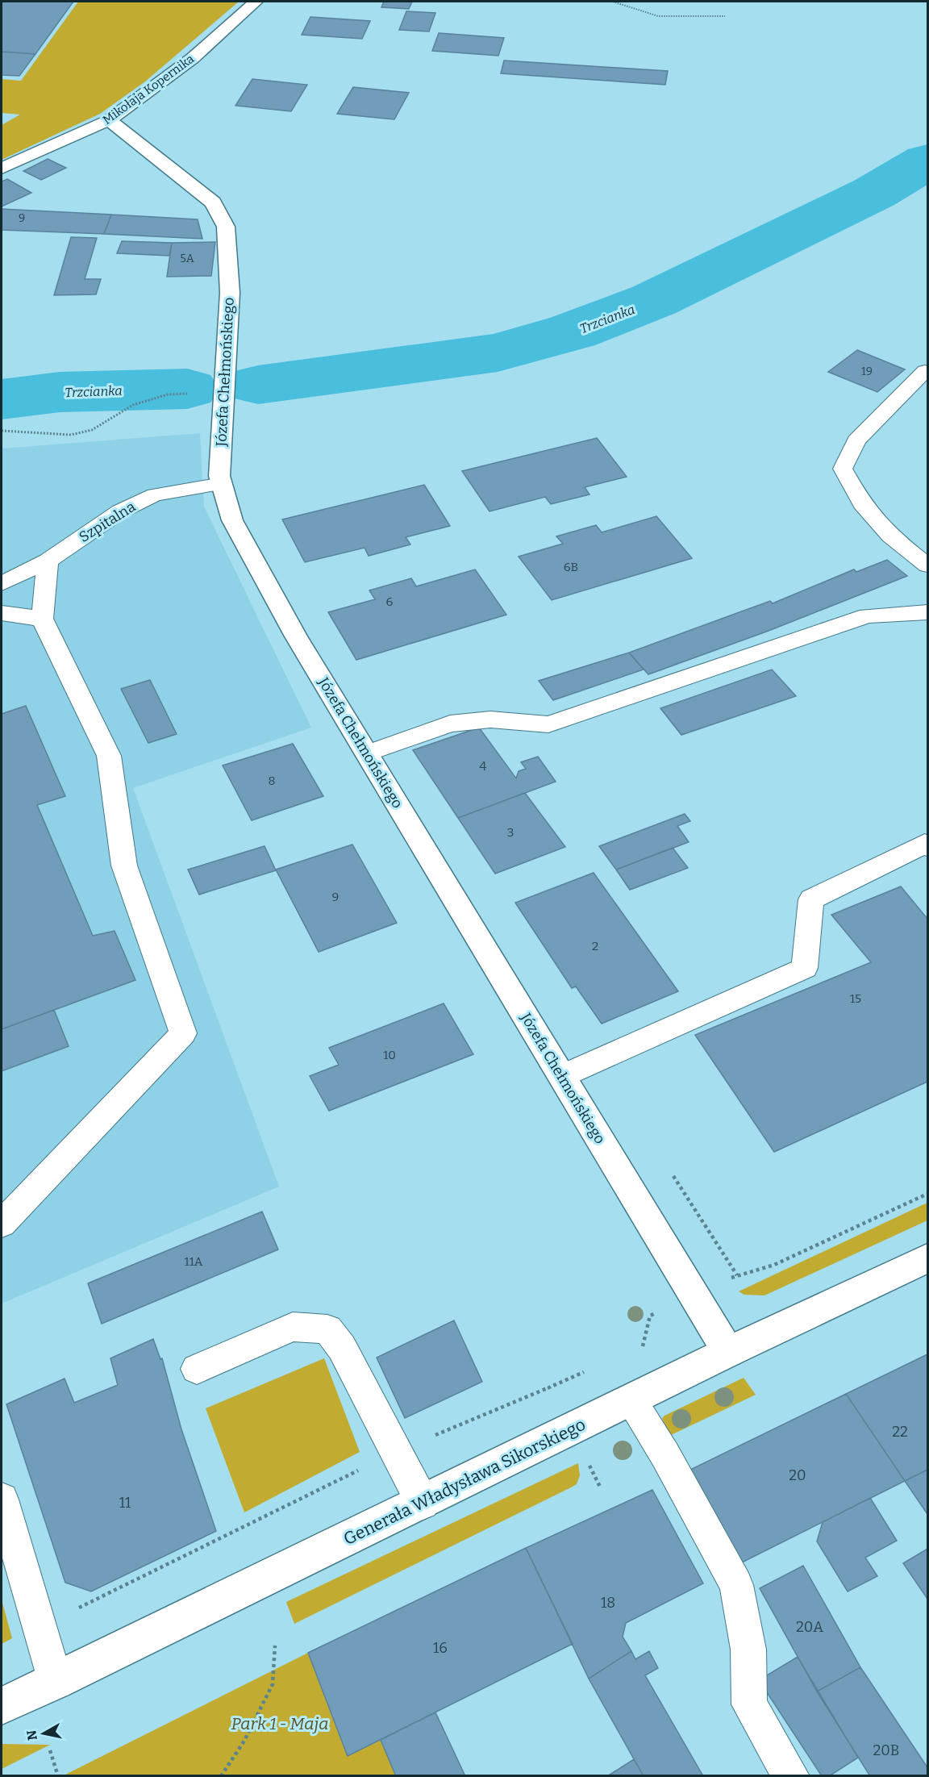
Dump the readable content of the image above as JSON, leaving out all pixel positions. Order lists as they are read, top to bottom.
{
  "streets": {
    "street": ["Mikołaja Kopernika", "Józefa Chełmońskiego", "Generała Władysława Sikorskiego"],
    "lane": ["Szpitalna"]
  },
  "crossings": [
    ["Mikołaja Kopernika", "Józefa Chełmońskiego"],
    ["Józefa Chełmońskiego", "Szpitalna"],
    ["Józefa Chełmońskiego", "Generała Władysława Sikorskiego"]
  ],
  "water": ["Trzcianka"],
  "parks": ["Park 1 - Maja"],
  "house_numbers": [
    "9",
    "5A",
    "19",
    "6B",
    "6",
    "4",
    "8",
    "3",
    "9",
    "2",
    "15",
    "10",
    "11A",
    "22",
    "20",
    "11",
    "18",
    "20A",
    "16",
    "20B"
  ],
  "north": "left"
}
